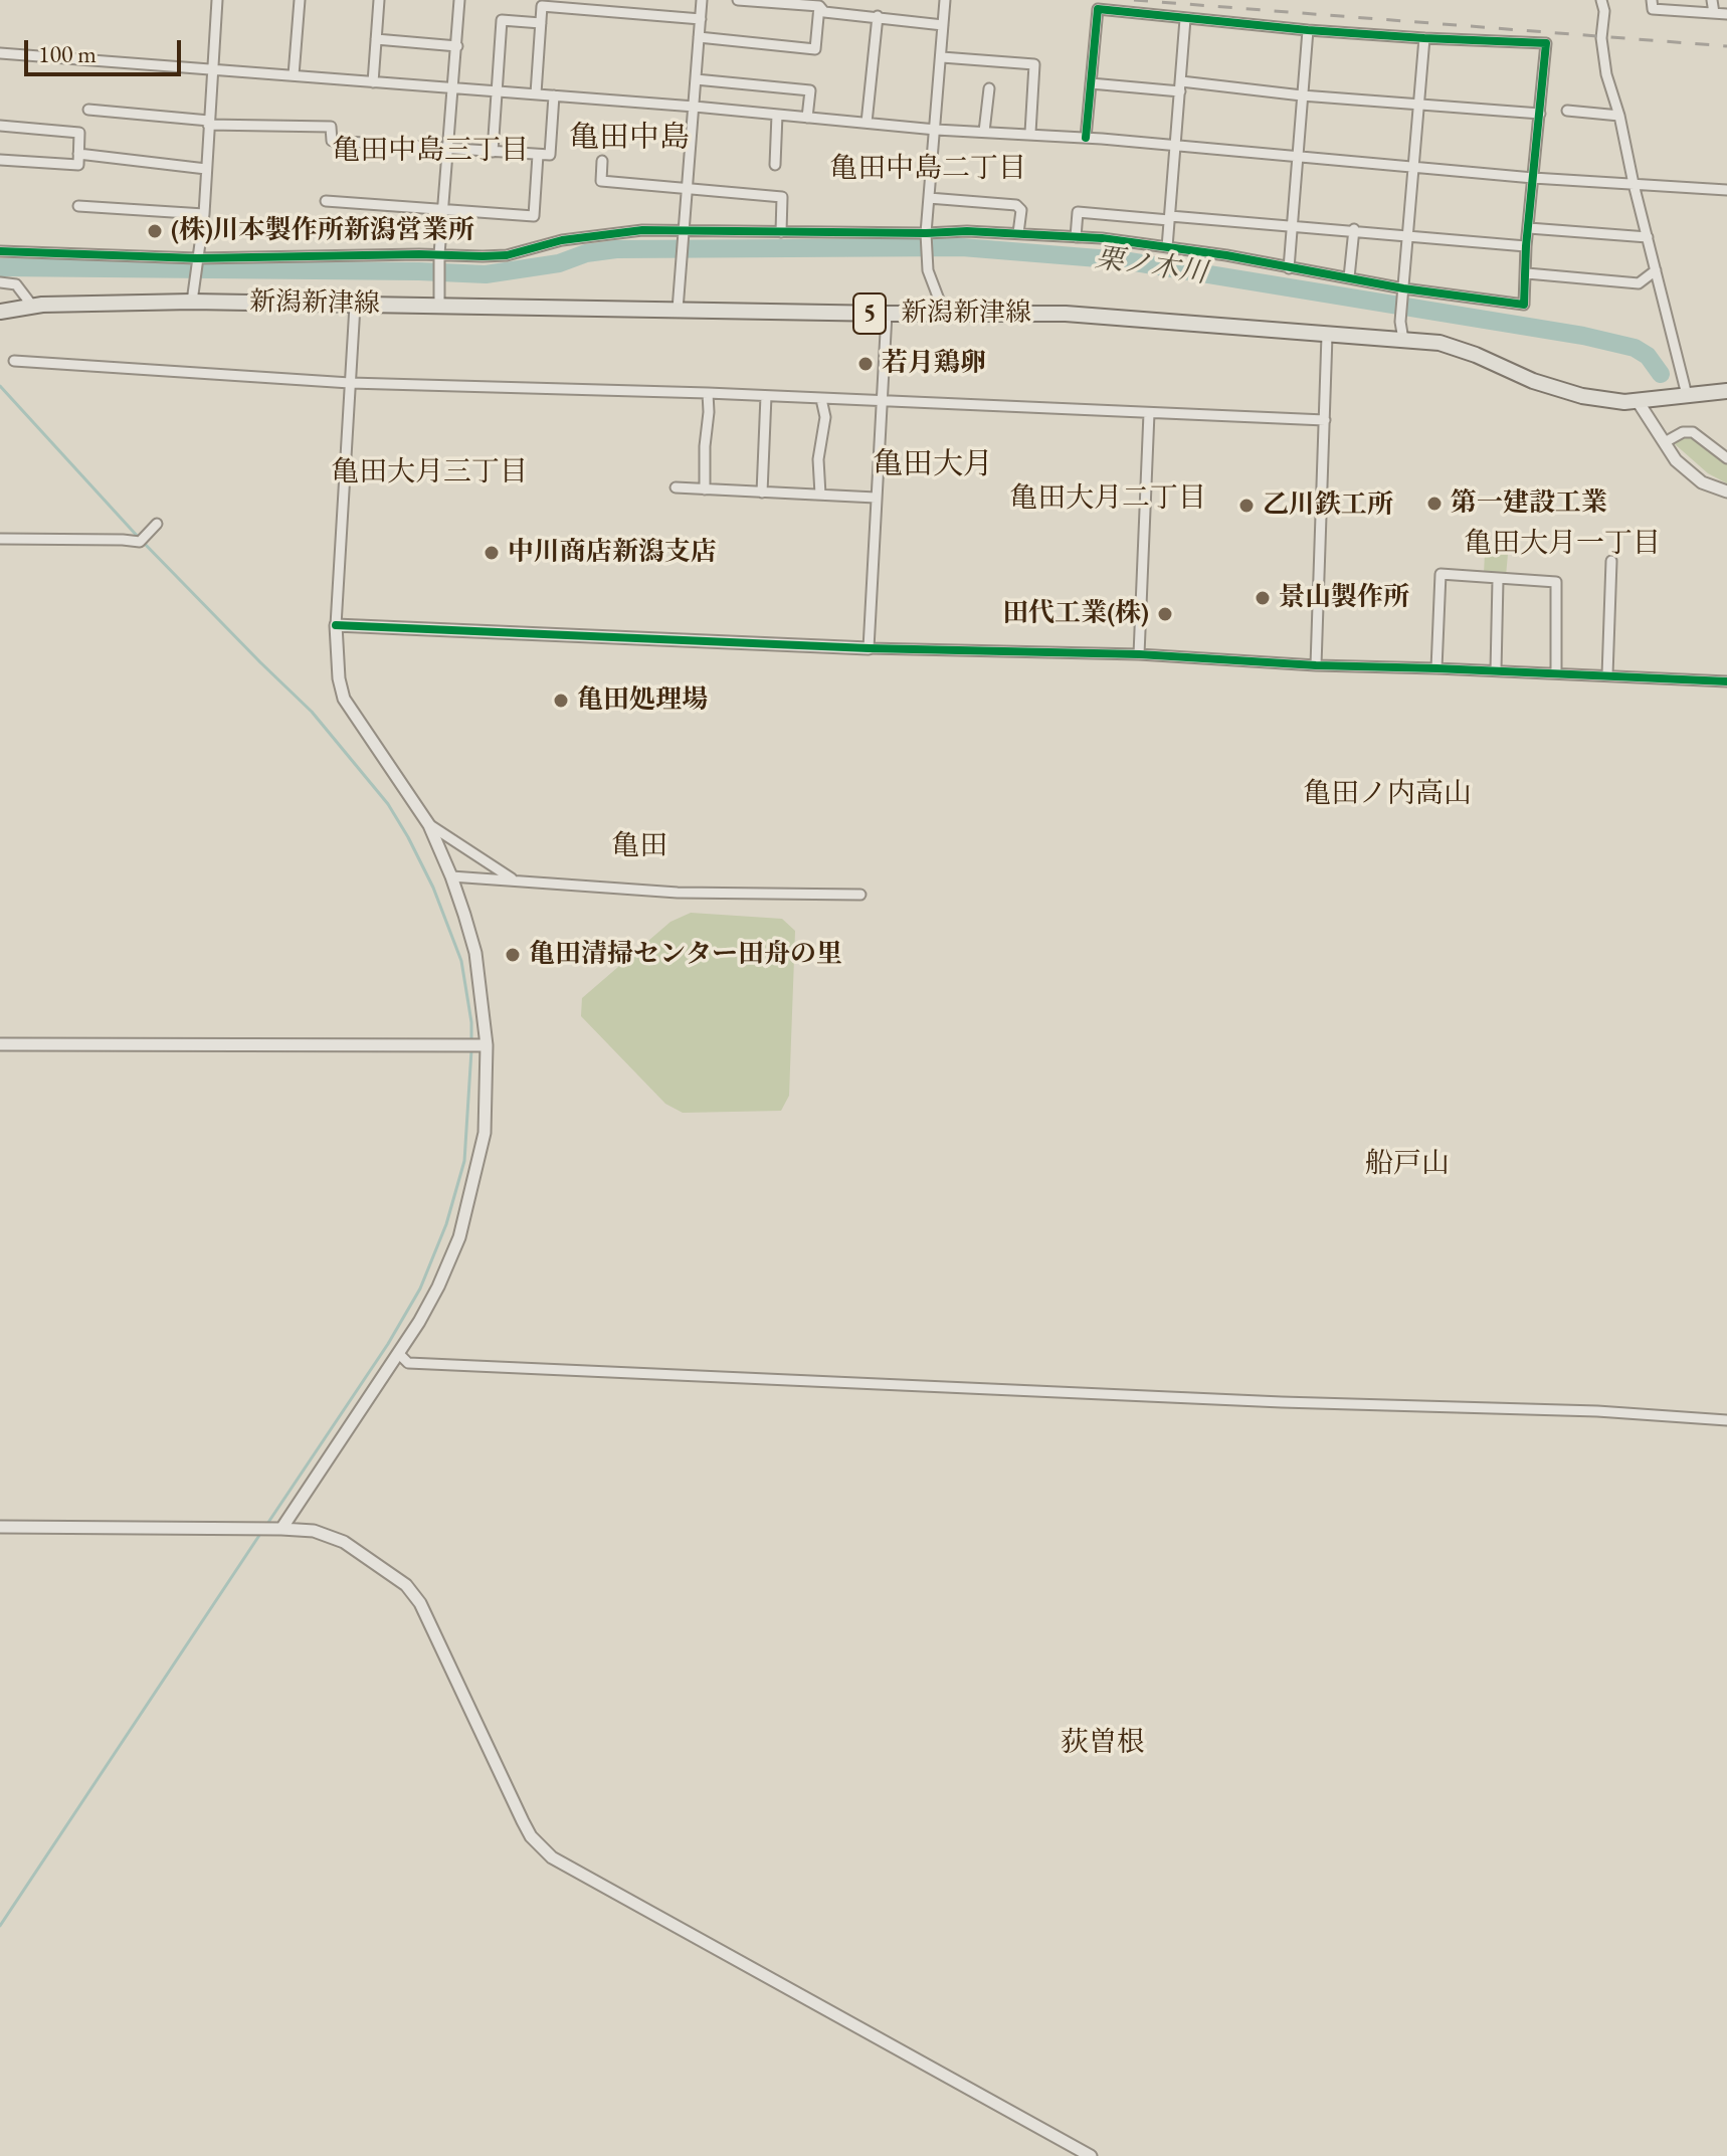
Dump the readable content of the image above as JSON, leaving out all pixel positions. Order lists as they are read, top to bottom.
{
  "streets": {
    "main road": ["新潟新津線", "5"]
  },
  "districts": [
    "亀田中島",
    "亀田中島三丁目",
    "亀田中島二丁目",
    "亀田大月",
    "亀田大月三丁目",
    "亀田大月二丁目",
    "亀田大月一丁目",
    "亀田ノ内高山",
    "亀田",
    "船戸山",
    "荻曽根"
  ],
  "water": ["栗ノ木川"],
  "places": [
    "(株)川本製作所新潟営業所",
    "若月鶏卵",
    "第一建設工業",
    "乙川鉄工所",
    "中川商店新潟支店",
    "景山製作所",
    "田代工業(株)",
    "亀田処理場",
    "亀田清掃センター田舟の里"
  ],
  "scale_bar": "100 m"
}
